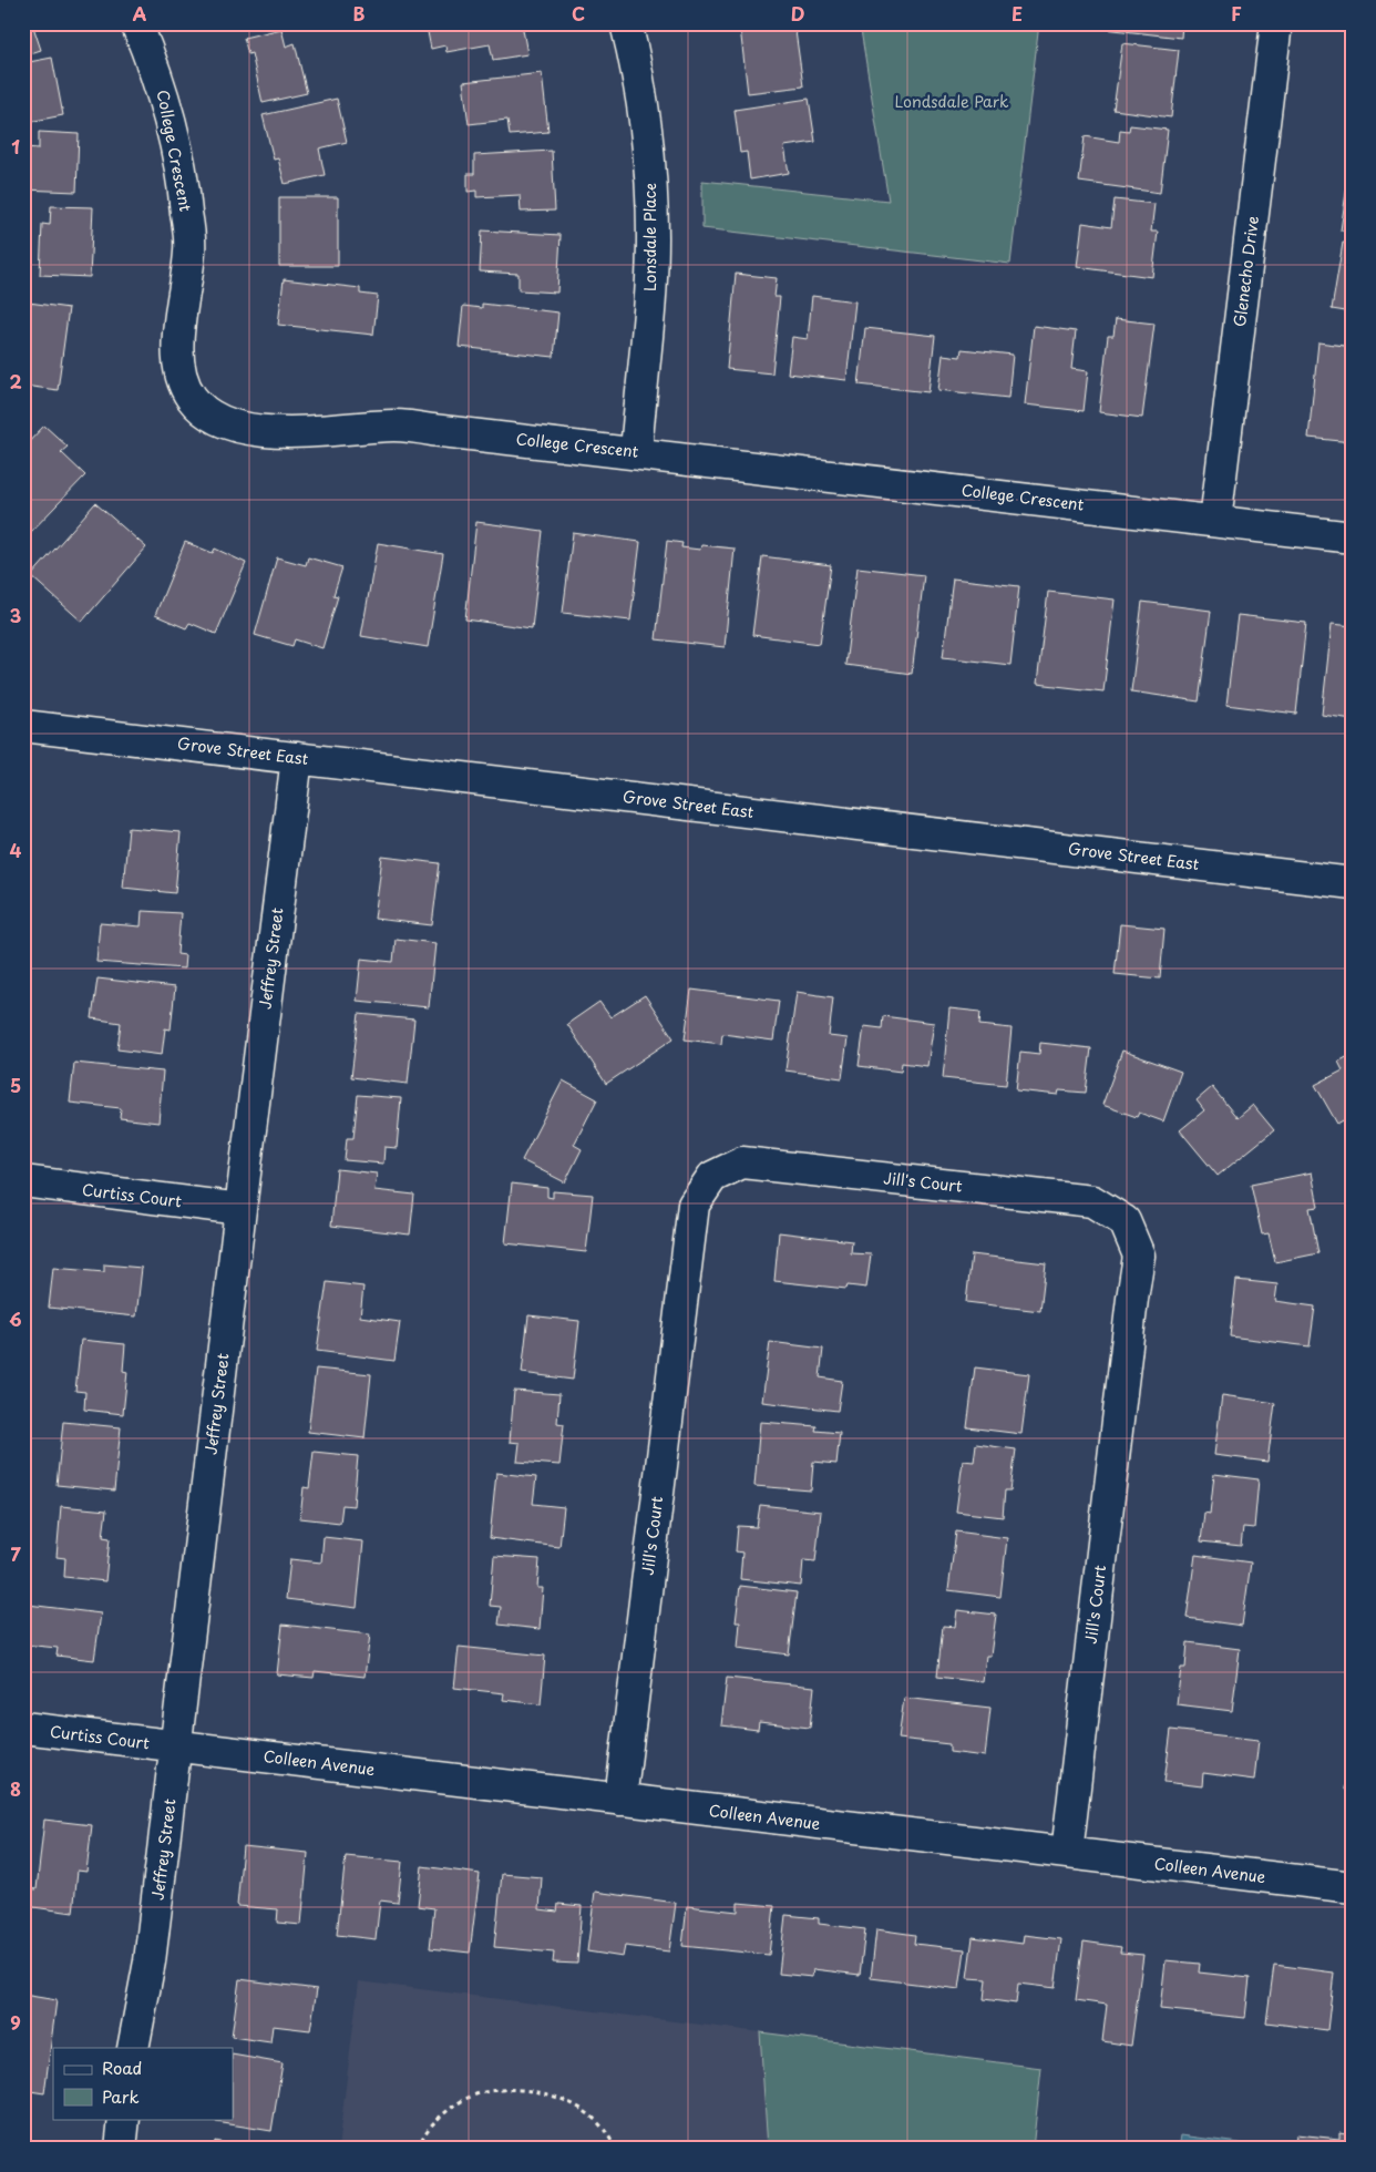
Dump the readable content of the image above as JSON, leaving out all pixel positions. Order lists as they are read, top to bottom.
{
  "streets": {
    "street": [
      "College Crescent",
      "Lonsdale Place",
      "Glenecho Drive",
      "Grove Street East",
      "Jeffrey Street",
      "Jill's Court",
      "Curtiss Court",
      "Colleen Avenue"
    ]
  },
  "crossings": [
    ["College Crescent", "Lonsdale Place"],
    ["College Crescent", "Glenecho Drive"],
    ["Grove Street East", "Jeffrey Street"],
    ["Jeffrey Street", "Curtiss Court"],
    ["Jeffrey Street", "Colleen Avenue"],
    ["Jill's Court", "Colleen Avenue"],
    ["Curtiss Court", "Colleen Avenue"]
  ],
  "parks": ["Londsdale Park"],
  "legend": ["Road", "Park"],
  "grid": {
    "columns": [
      "A",
      "B",
      "C",
      "D",
      "E",
      "F"
    ],
    "rows": [
      "1",
      "2",
      "3",
      "4",
      "5",
      "6",
      "7",
      "8",
      "9"
    ]
  }
}
